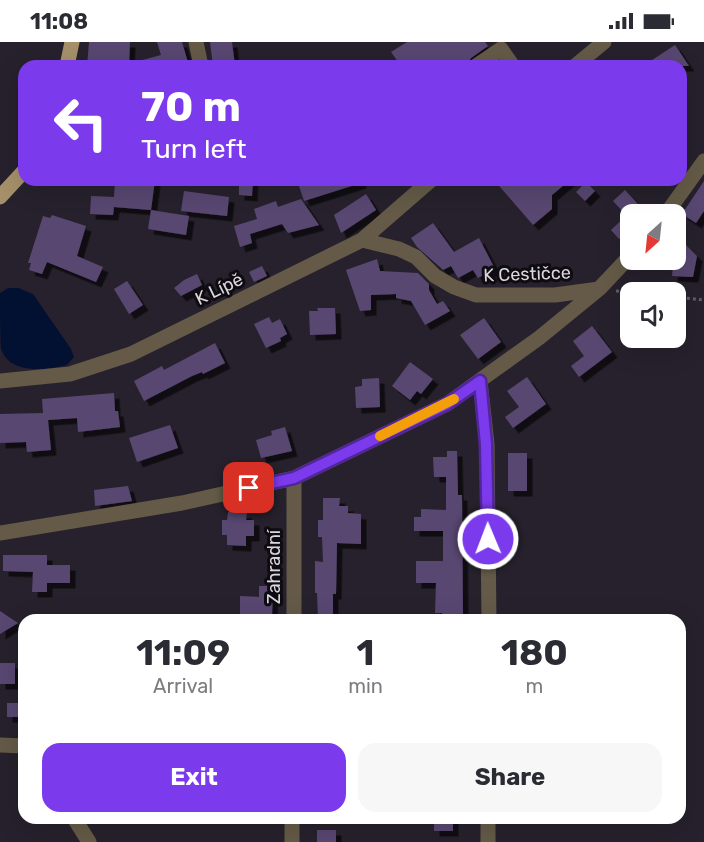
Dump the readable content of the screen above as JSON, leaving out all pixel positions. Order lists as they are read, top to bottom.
{
  "streets": {
    "street": ["K Cestičce", "K Lípě", "Zahradní"]
  },
  "crossings": [
    ["K Cestičce", "K Lípě"]
  ],
  "north": "bottom left",
  "page": {
    "status": "11:08",
    "turn": ["70 m", "Turn left"],
    "eta": [
      "11:09",
      "Arrival",
      "1",
      "min",
      "180",
      "m"
    ],
    "buttons": ["Exit", "Share"]
  }
}
